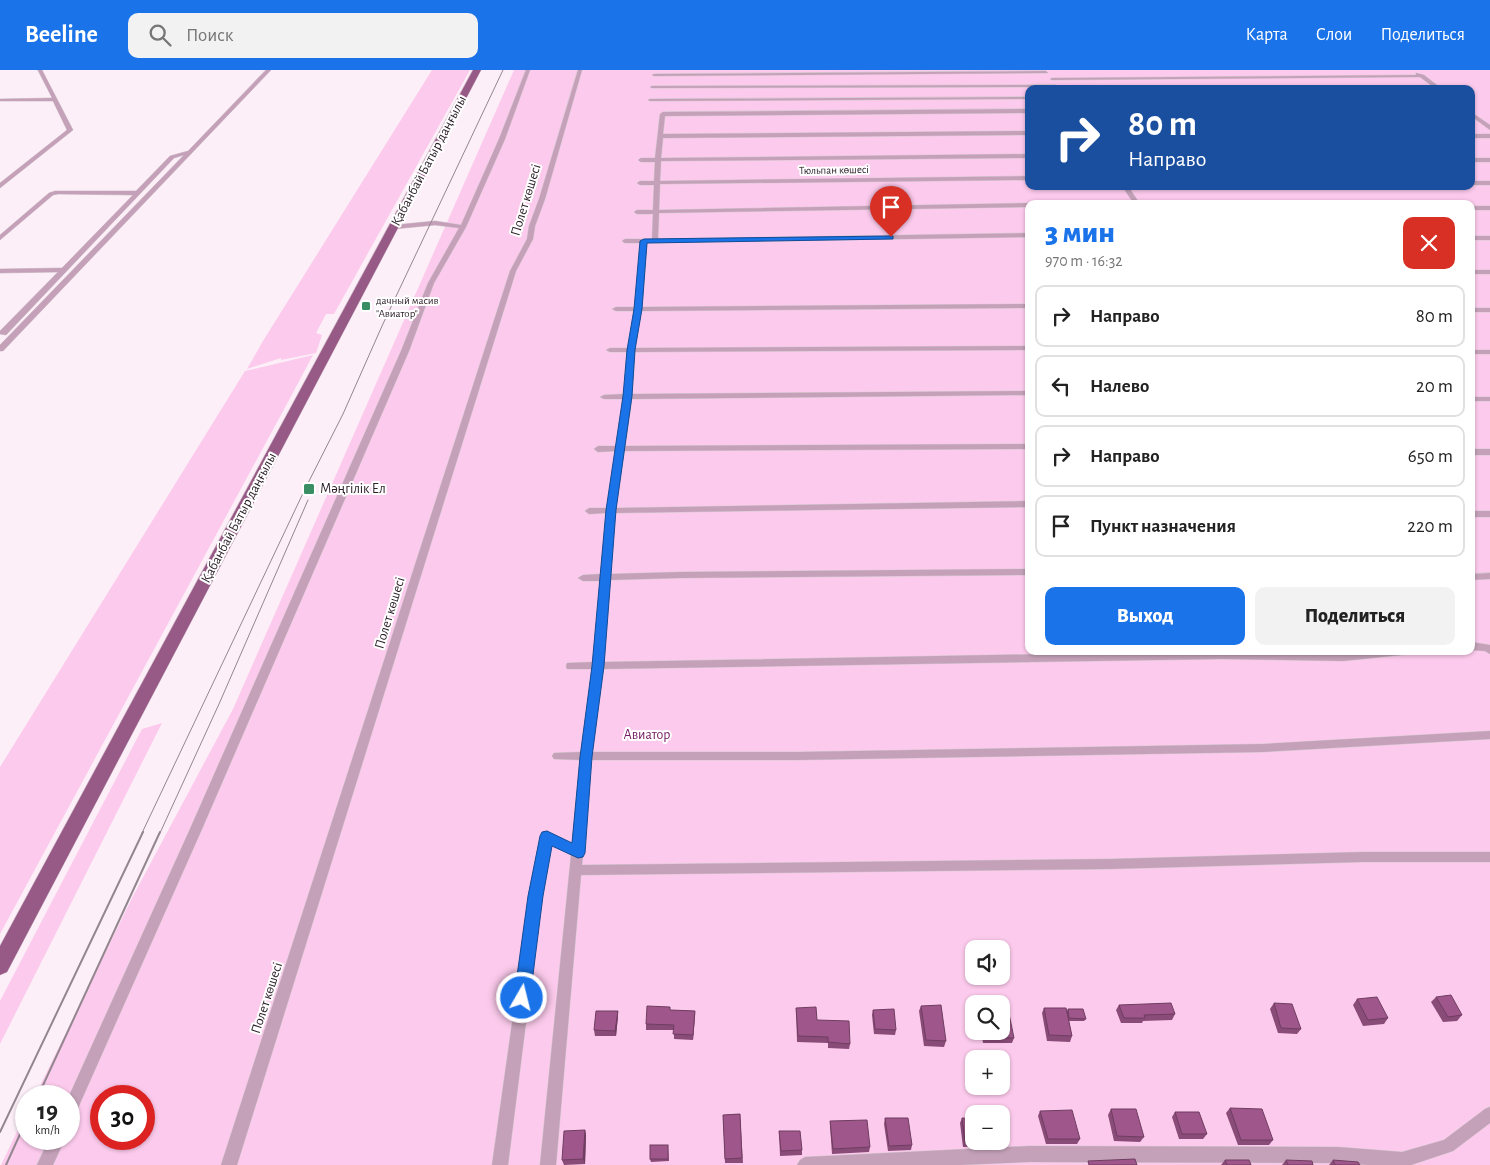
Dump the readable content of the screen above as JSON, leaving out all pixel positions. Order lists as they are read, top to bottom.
{
  "streets": {
    "main road": ["Қабанбай Батыр даңғылы"],
    "street": ["Тюльпан көшесі", "Полет көшесі"]
  },
  "parks": ["Авиатор"],
  "places": {
    "transit": ["дачный масив \"Авиатор\"", "Мәңгілік Ел"]
  },
  "page": {
    "header": "Beeline",
    "search": "Поиск",
    "nav": ["Карта", "Слои", "Поделиться"],
    "turn": ["80 m", "Направо"],
    "heading": ["3 мин", "970 m · 16:32"],
    "list": [
      {
        "name": "Направо",
        "value": "80 m"
      },
      {
        "name": "Налево",
        "value": "20 m"
      },
      {
        "name": "Направо",
        "value": "650 m"
      },
      {
        "name": "Пункт назначения",
        "value": "220 m"
      }
    ],
    "buttons": ["Выход", "Поделиться"],
    "map_buttons": ["+", "−"],
    "speed": "19 km/h",
    "limit": "30"
  }
}
